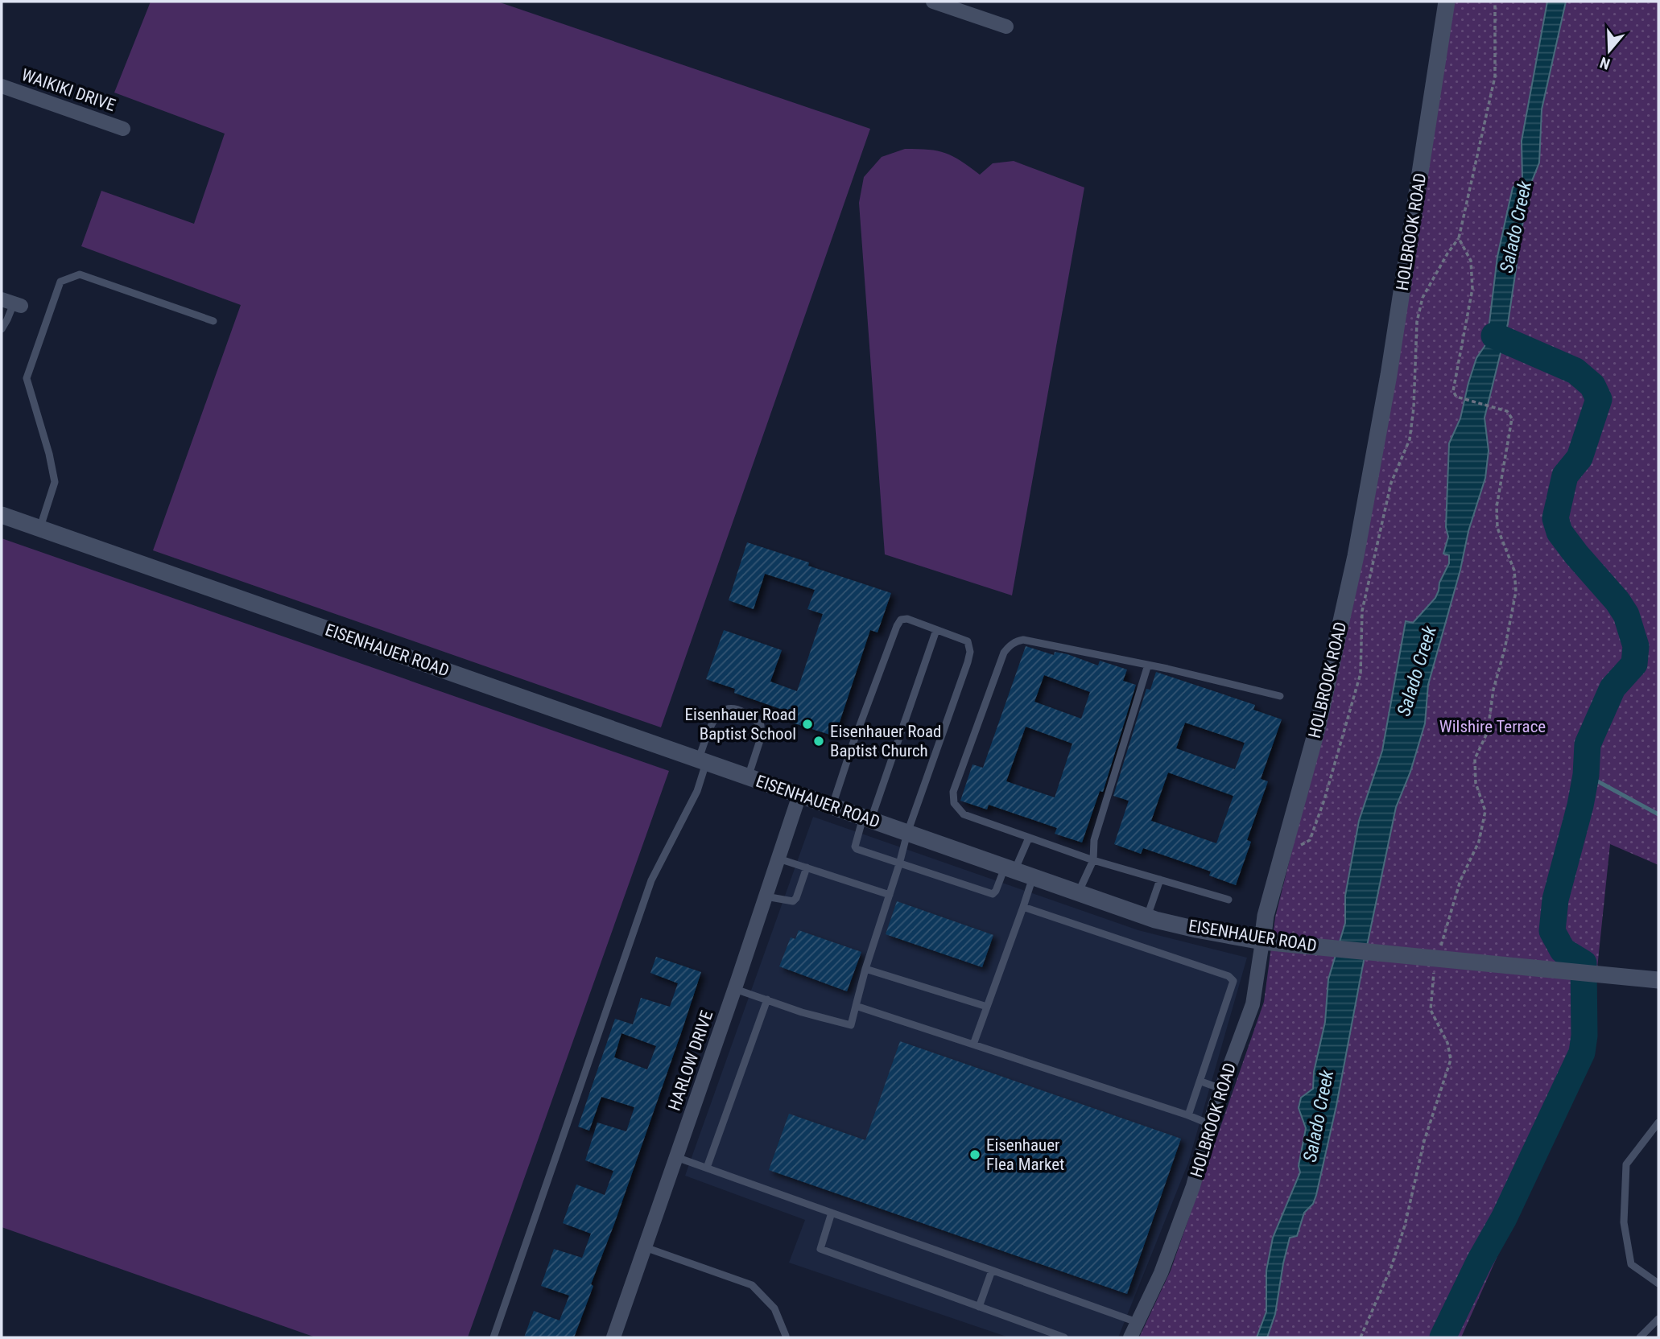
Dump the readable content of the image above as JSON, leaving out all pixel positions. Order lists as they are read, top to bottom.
{
  "streets": {
    "main road": ["HOLBROOK ROAD", "EISENHAUER ROAD"],
    "street": ["WAIKIKI DRIVE", "HARLOW DRIVE"]
  },
  "crossings": [
    ["HOLBROOK ROAD", "EISENHAUER ROAD"],
    ["EISENHAUER ROAD", "HARLOW DRIVE"]
  ],
  "water": ["Salado Creek"],
  "parks": ["Wilshire Terrace"],
  "places": ["Eisenhauer Road Baptist School", "Eisenhauer Road Baptist Church", "Eisenhauer Flea Market"],
  "north": "bottom"
}
